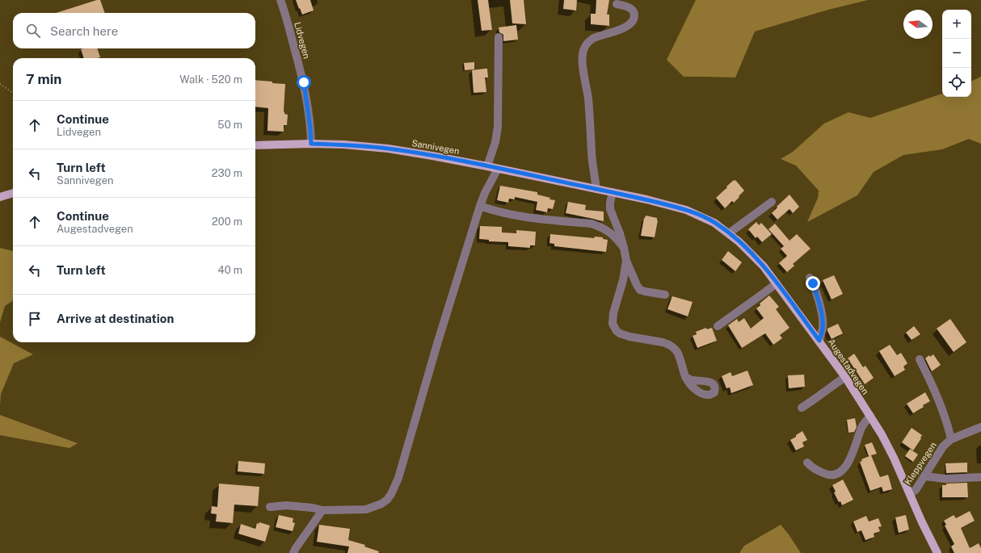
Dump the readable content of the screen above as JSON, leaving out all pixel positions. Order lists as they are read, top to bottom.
{
  "streets": {
    "main road": ["Sannivegen", "Augestadvegen"],
    "street": ["Lidvegen", "Kleppvegen"]
  },
  "crossings": [
    ["Lidvegen", "Sannivegen"],
    ["Sannivegen", "Augestadvegen"],
    ["Augestadvegen", "Kleppvegen"]
  ],
  "north": "left",
  "page": {
    "map_buttons": ["+", "−"],
    "search": "Search here",
    "heading": ["7 min", "Walk · 520 m"],
    "list": [
      ["Continue", "Lidvegen", "50 m"],
      ["Turn left", "Sannivegen", "230 m"],
      ["Continue", "Augestadvegen", "200 m"],
      ["Turn left", "40 m"],
      "Arrive at destination"
    ]
  }
}
